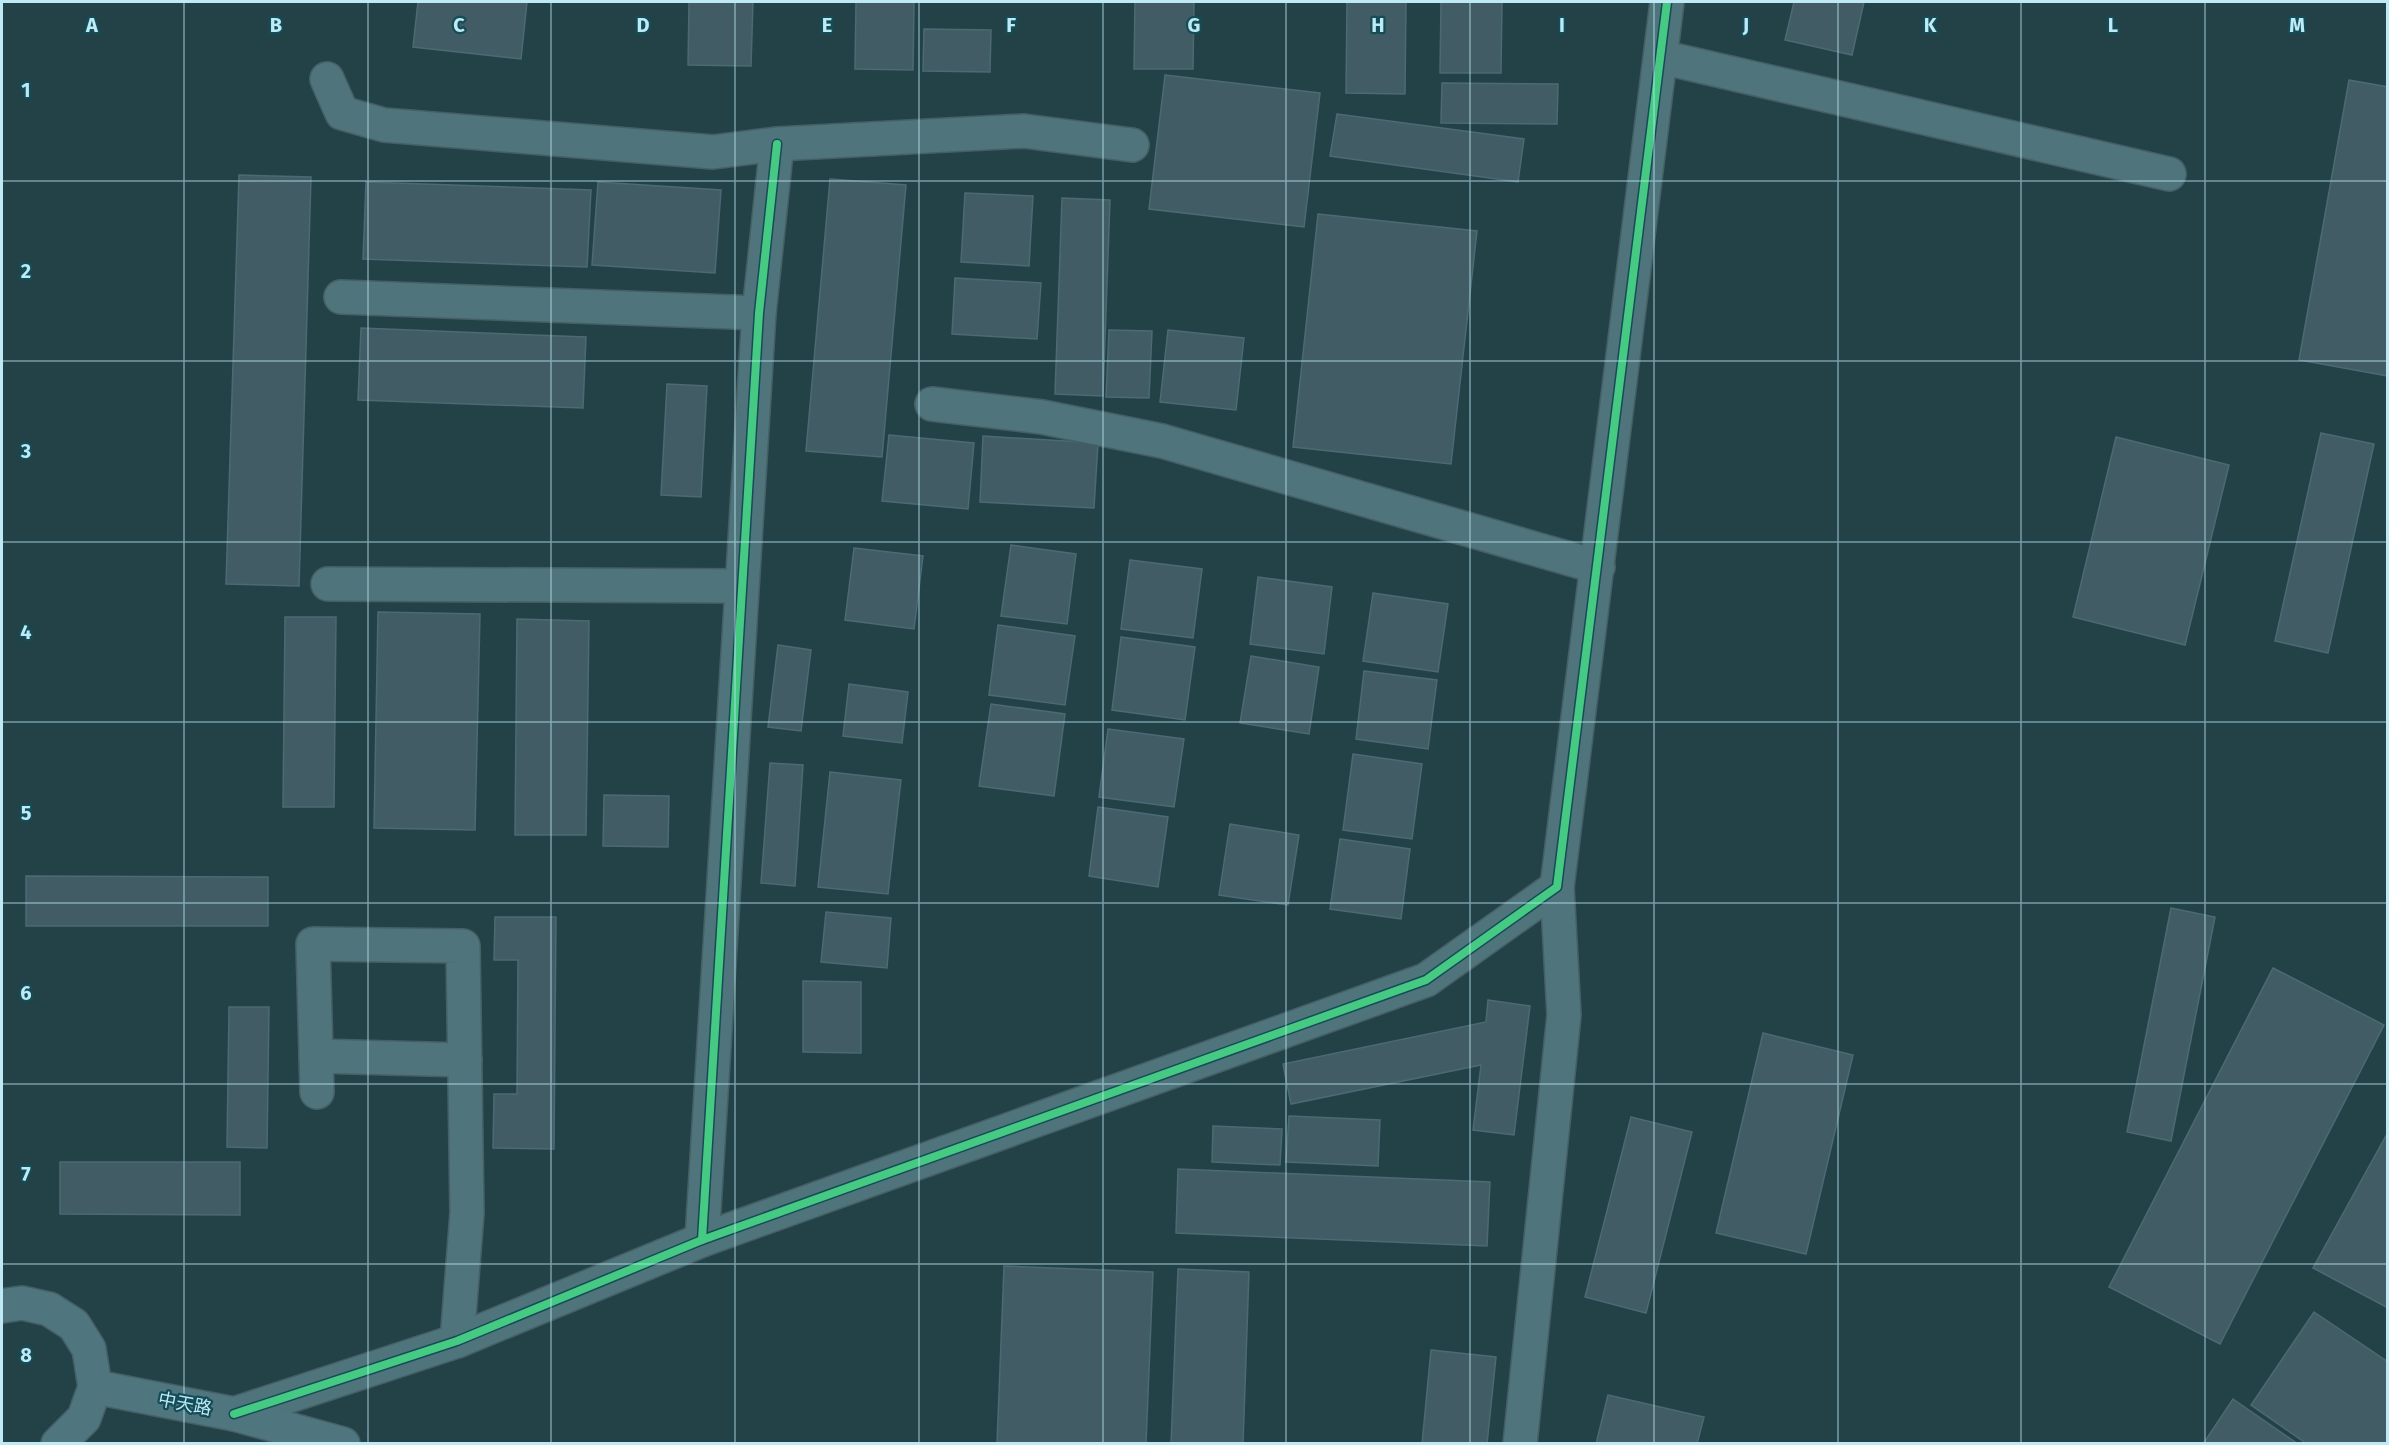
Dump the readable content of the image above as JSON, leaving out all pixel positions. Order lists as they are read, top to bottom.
{
  "streets": {
    "main road": ["中天路"]
  },
  "grid": {
    "columns": [
      "A",
      "B",
      "C",
      "D",
      "E",
      "F",
      "G",
      "H",
      "I",
      "J",
      "K",
      "L",
      "M"
    ],
    "rows": [
      "1",
      "2",
      "3",
      "4",
      "5",
      "6",
      "7",
      "8"
    ]
  }
}
